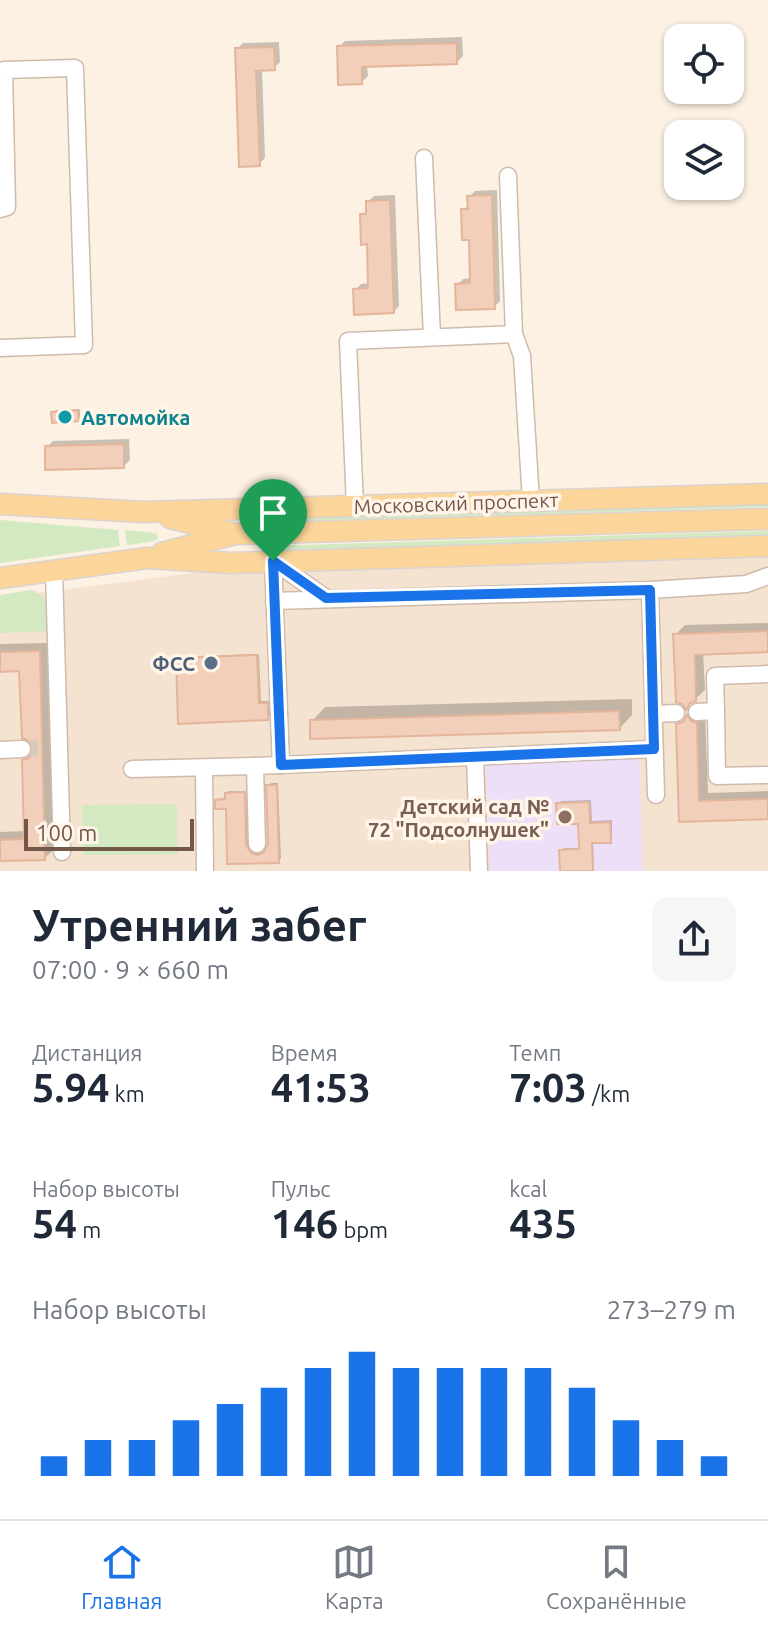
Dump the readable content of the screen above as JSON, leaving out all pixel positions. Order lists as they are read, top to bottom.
{
  "streets": {
    "main road": ["Московский проспект"]
  },
  "places": ["Автомойка", "ФСС", "Детский сад № 72 \"Подсолнушек\""],
  "scale_bar": "100 m",
  "page": {
    "scale": "100 m",
    "heading": ["Утренний забег", "07:00 · 9 × 660 m"],
    "stats": [
      ["Дистанция", "5.94 km"],
      ["Время", "41:53"],
      ["Темп", "7:03 /km"],
      ["Набор высоты", "54 m"],
      ["Пульс", "146 bpm"],
      ["kcal", "435"]
    ],
    "chart": ["Набор высоты", "273–279 m"],
    "tabs": ["Главная", "Карта", "Сохранённые"]
  }
}
